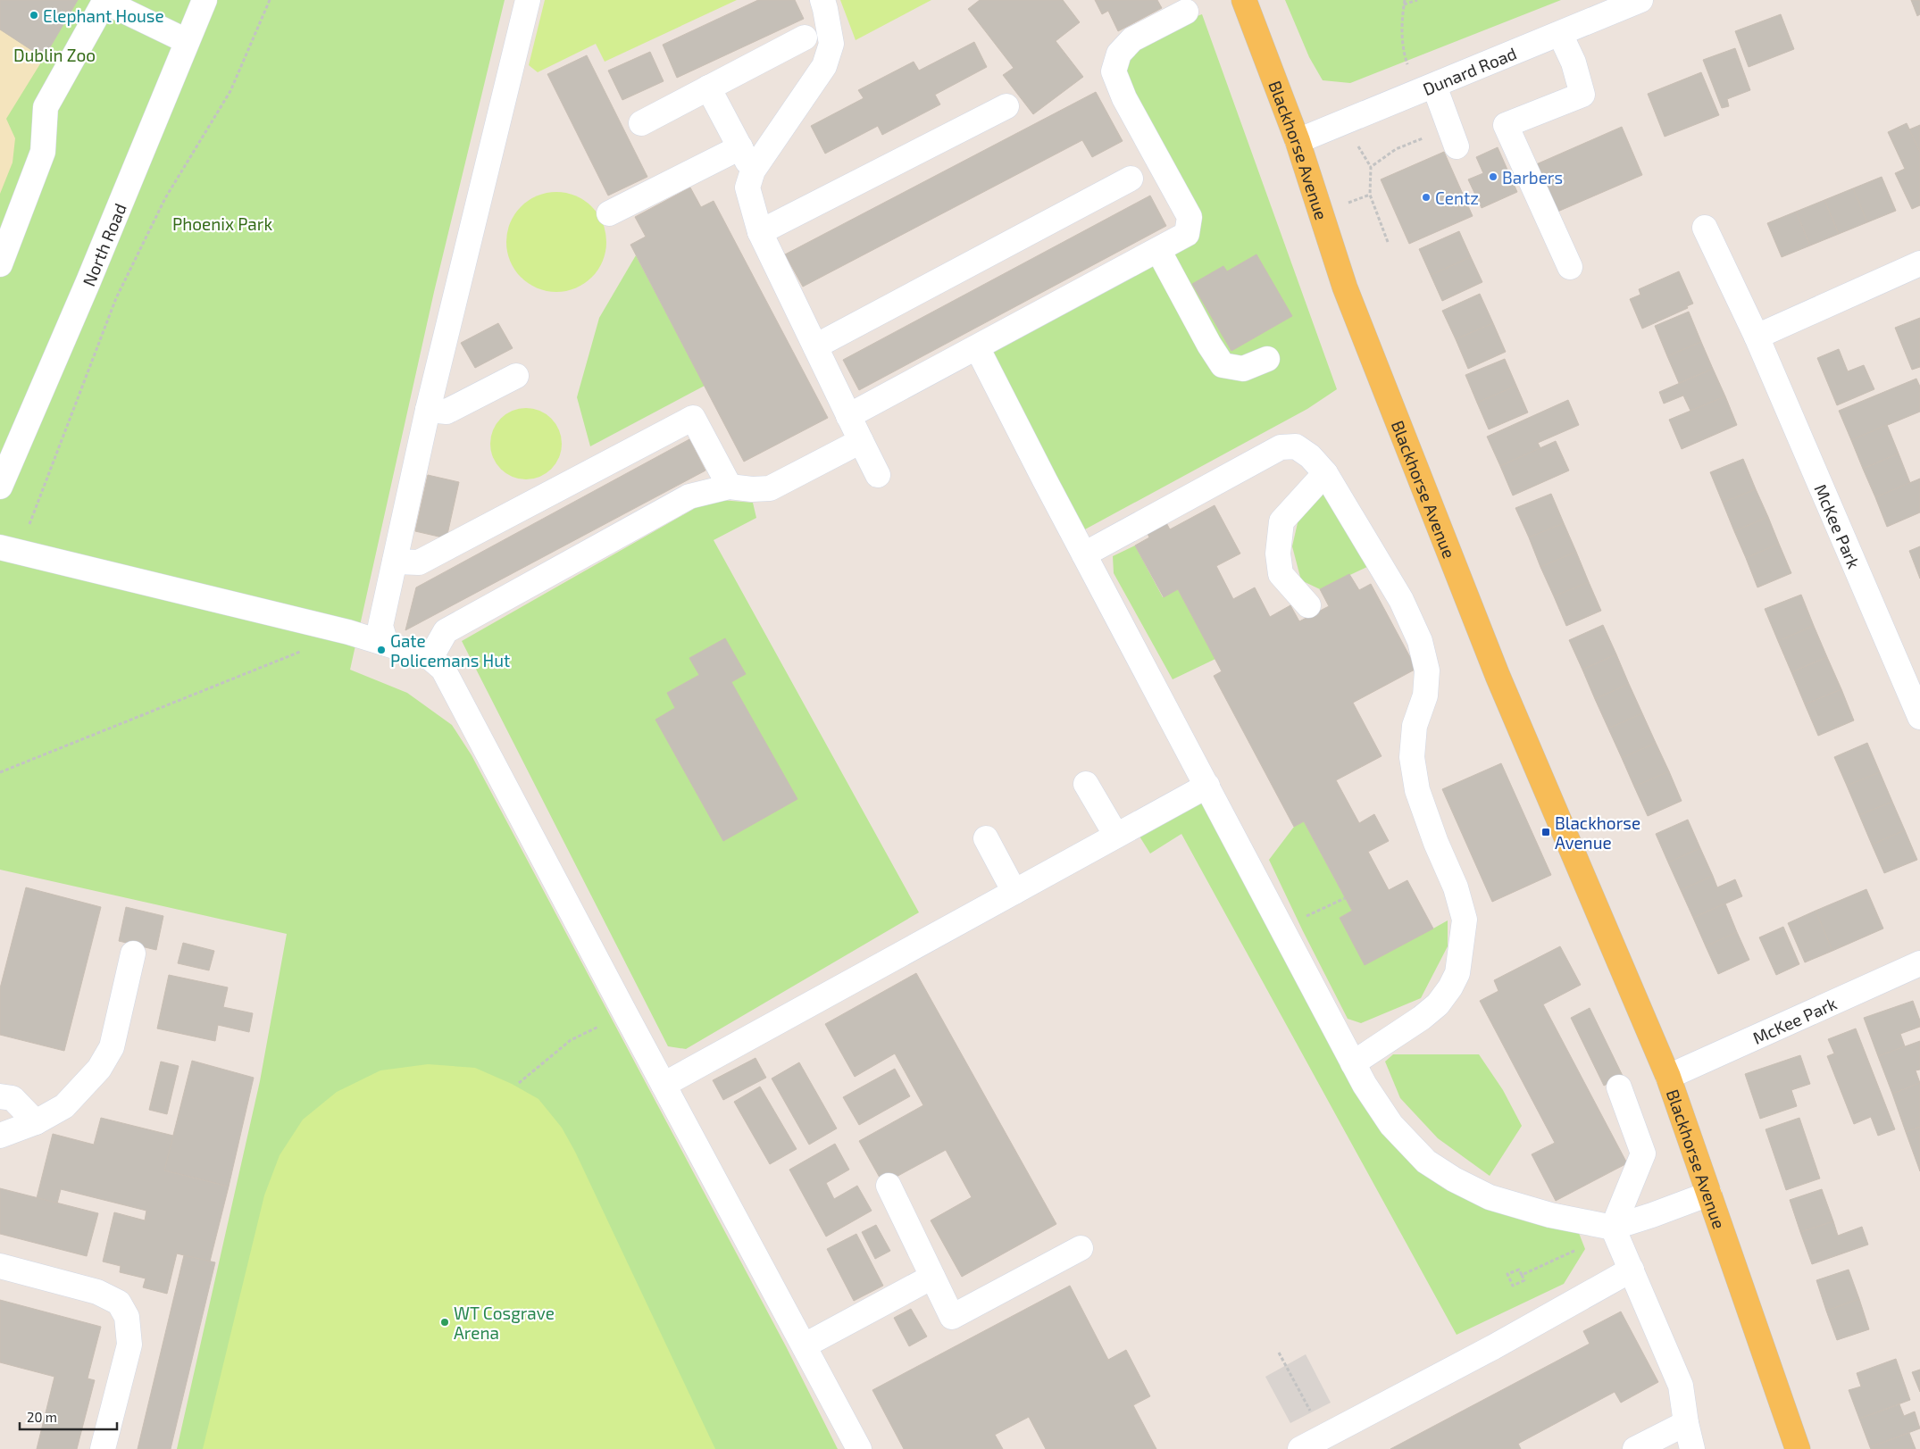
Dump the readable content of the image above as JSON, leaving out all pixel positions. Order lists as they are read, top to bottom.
{
  "streets": {
    "main road": ["Blackhorse Avenue"],
    "street": ["Dunard Road", "North Road", "McKee Park"]
  },
  "crossings": [
    ["Dunard Road", "Blackhorse Avenue"],
    ["Blackhorse Avenue", "McKee Park"]
  ],
  "parks": ["Dublin Zoo", "Phoenix Park"],
  "places": {
    "other": [
      "Elephant House",
      "Barbers",
      "Centz",
      "Gate Policemans Hut",
      "WT Cosgrave Arena"
    ],
    "transit": ["Blackhorse Avenue"]
  },
  "scale_bar": "20 m"
}
